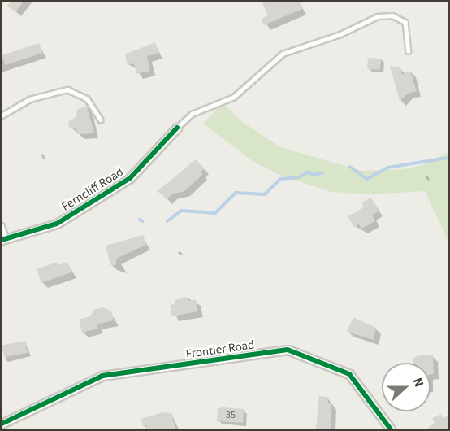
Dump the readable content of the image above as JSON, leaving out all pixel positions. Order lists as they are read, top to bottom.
{
  "streets": {
    "street": ["Ferncliff Road", "Frontier Road"]
  },
  "house_numbers": ["35"],
  "north": "right"
}
